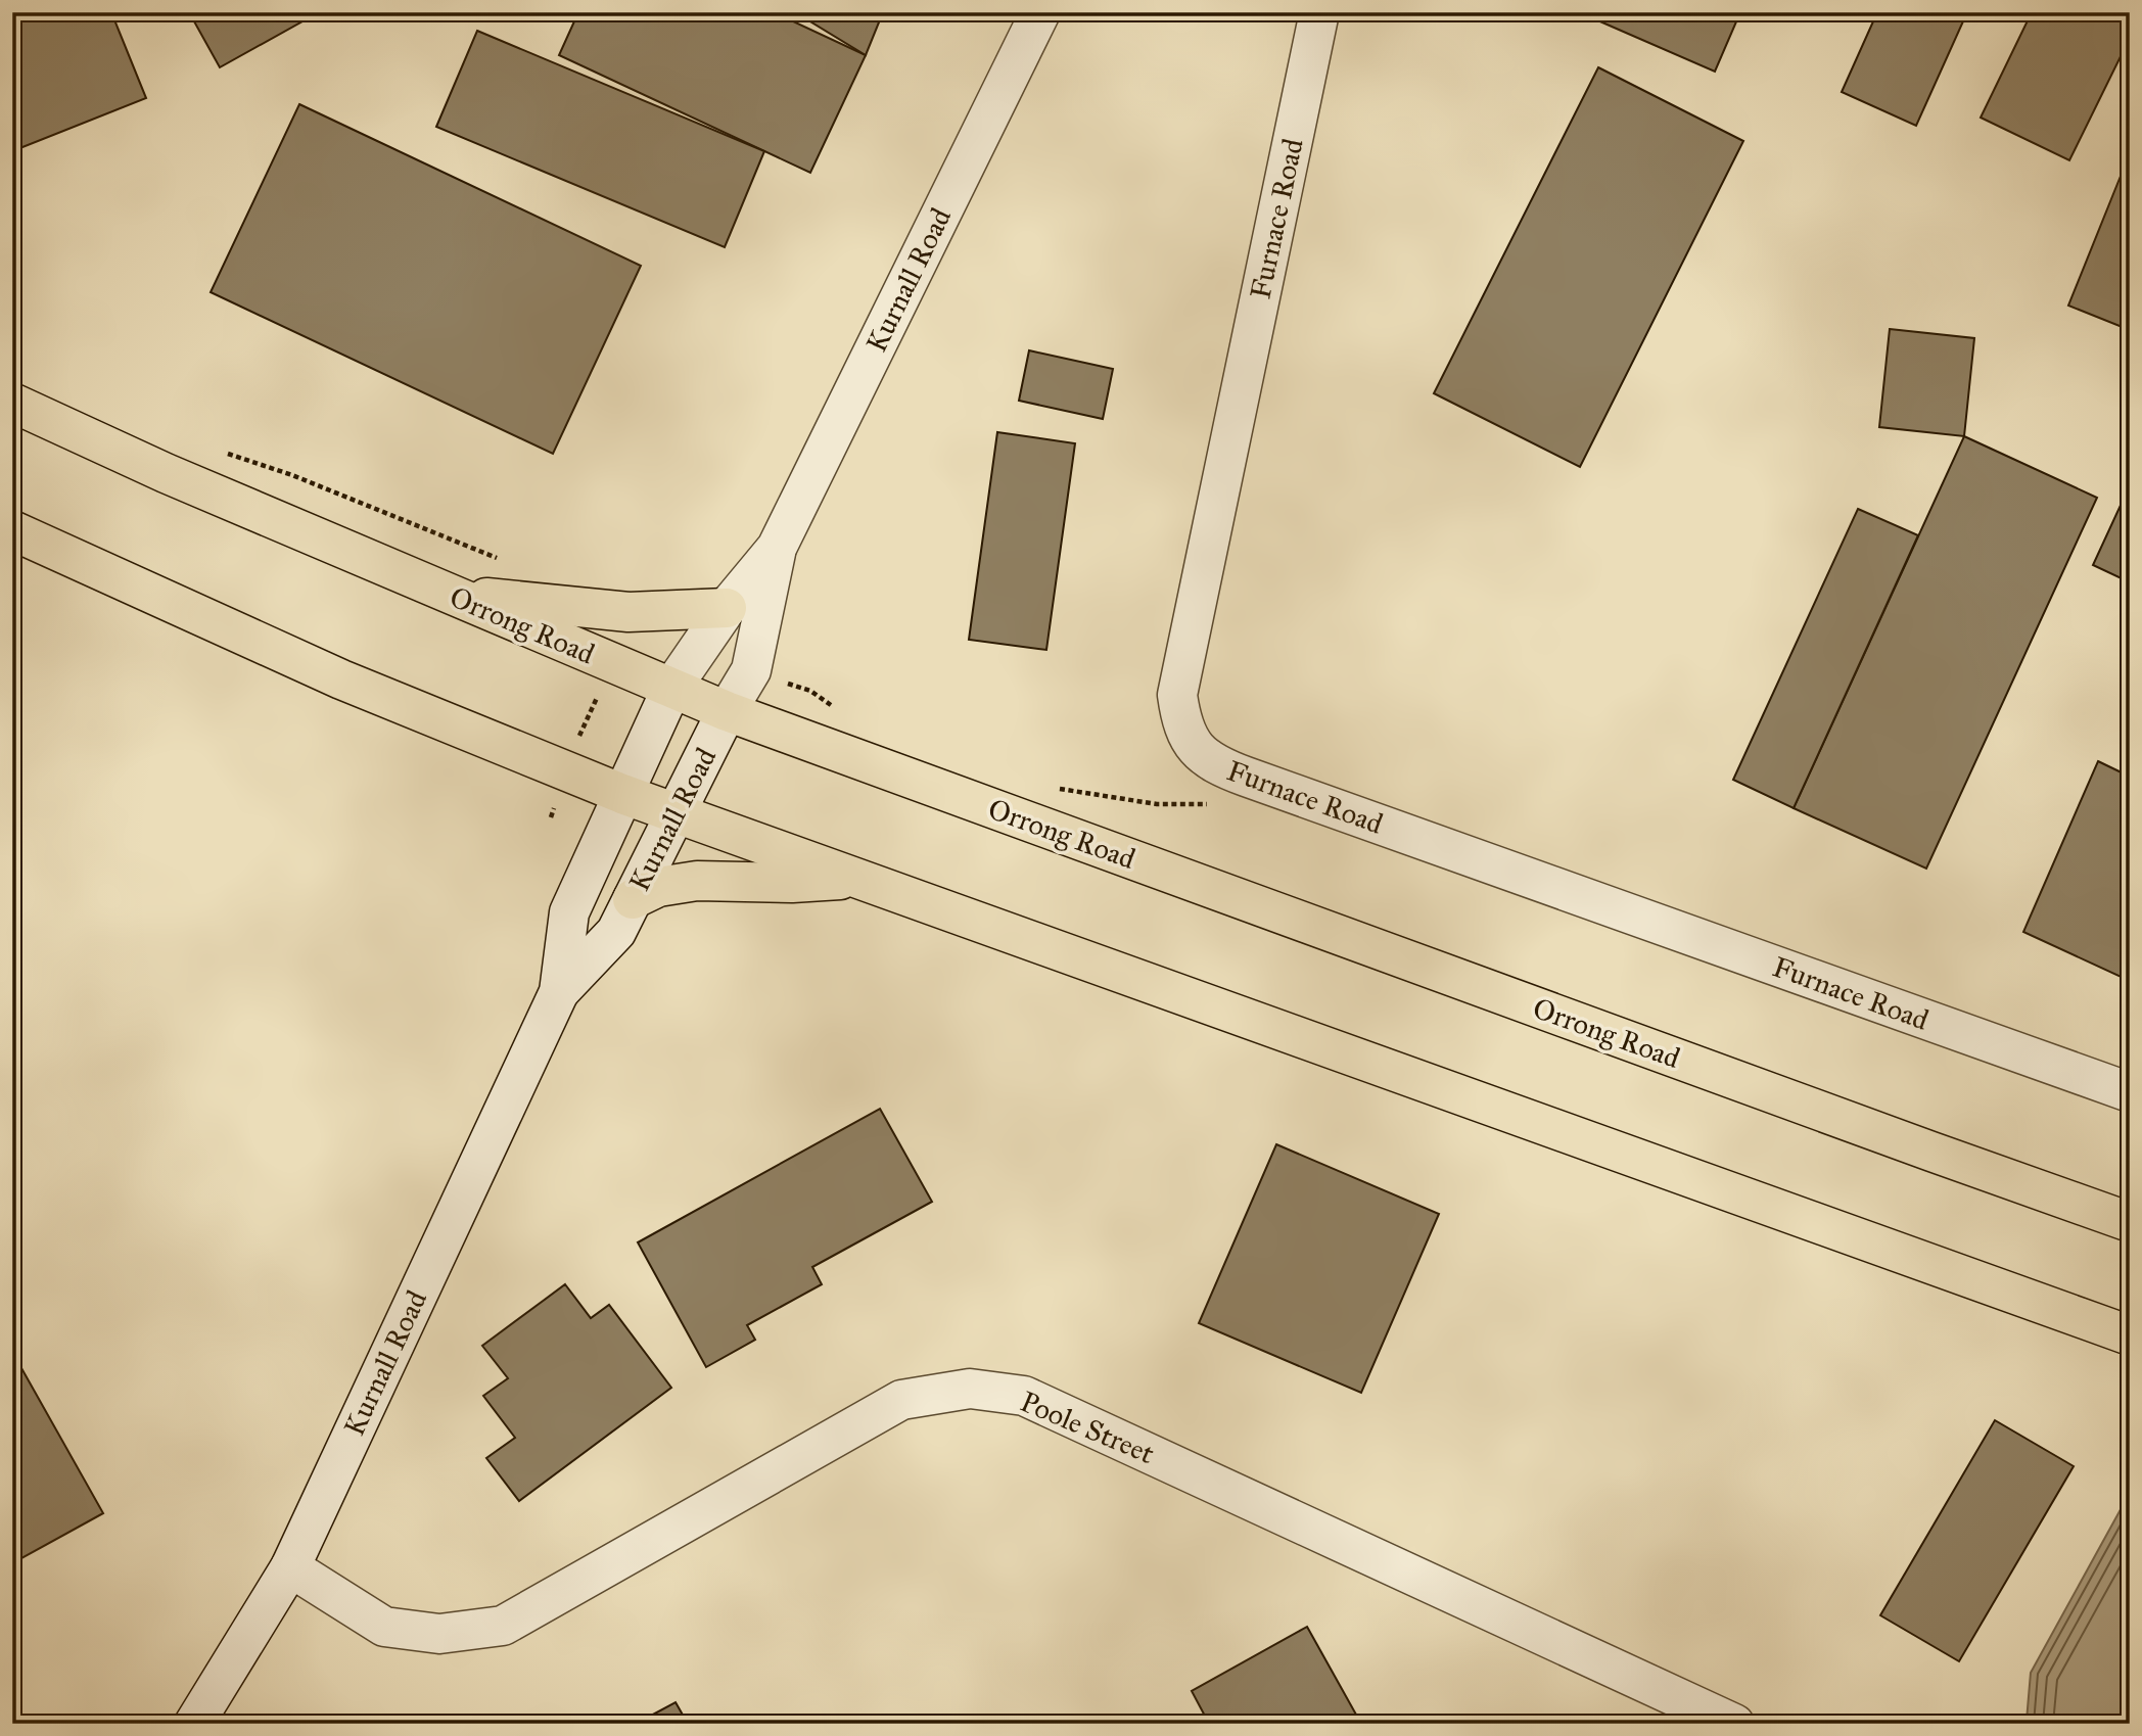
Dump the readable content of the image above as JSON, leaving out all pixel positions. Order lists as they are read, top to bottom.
{
  "streets": {
    "highway": ["Orrong Road"],
    "street": ["Furnace Road", "Kurnall Road", "Poole Street"]
  },
  "crossings": [
    ["Kurnall Road", "Orrong Road"],
    ["Kurnall Road", "Poole Street"]
  ]
}
